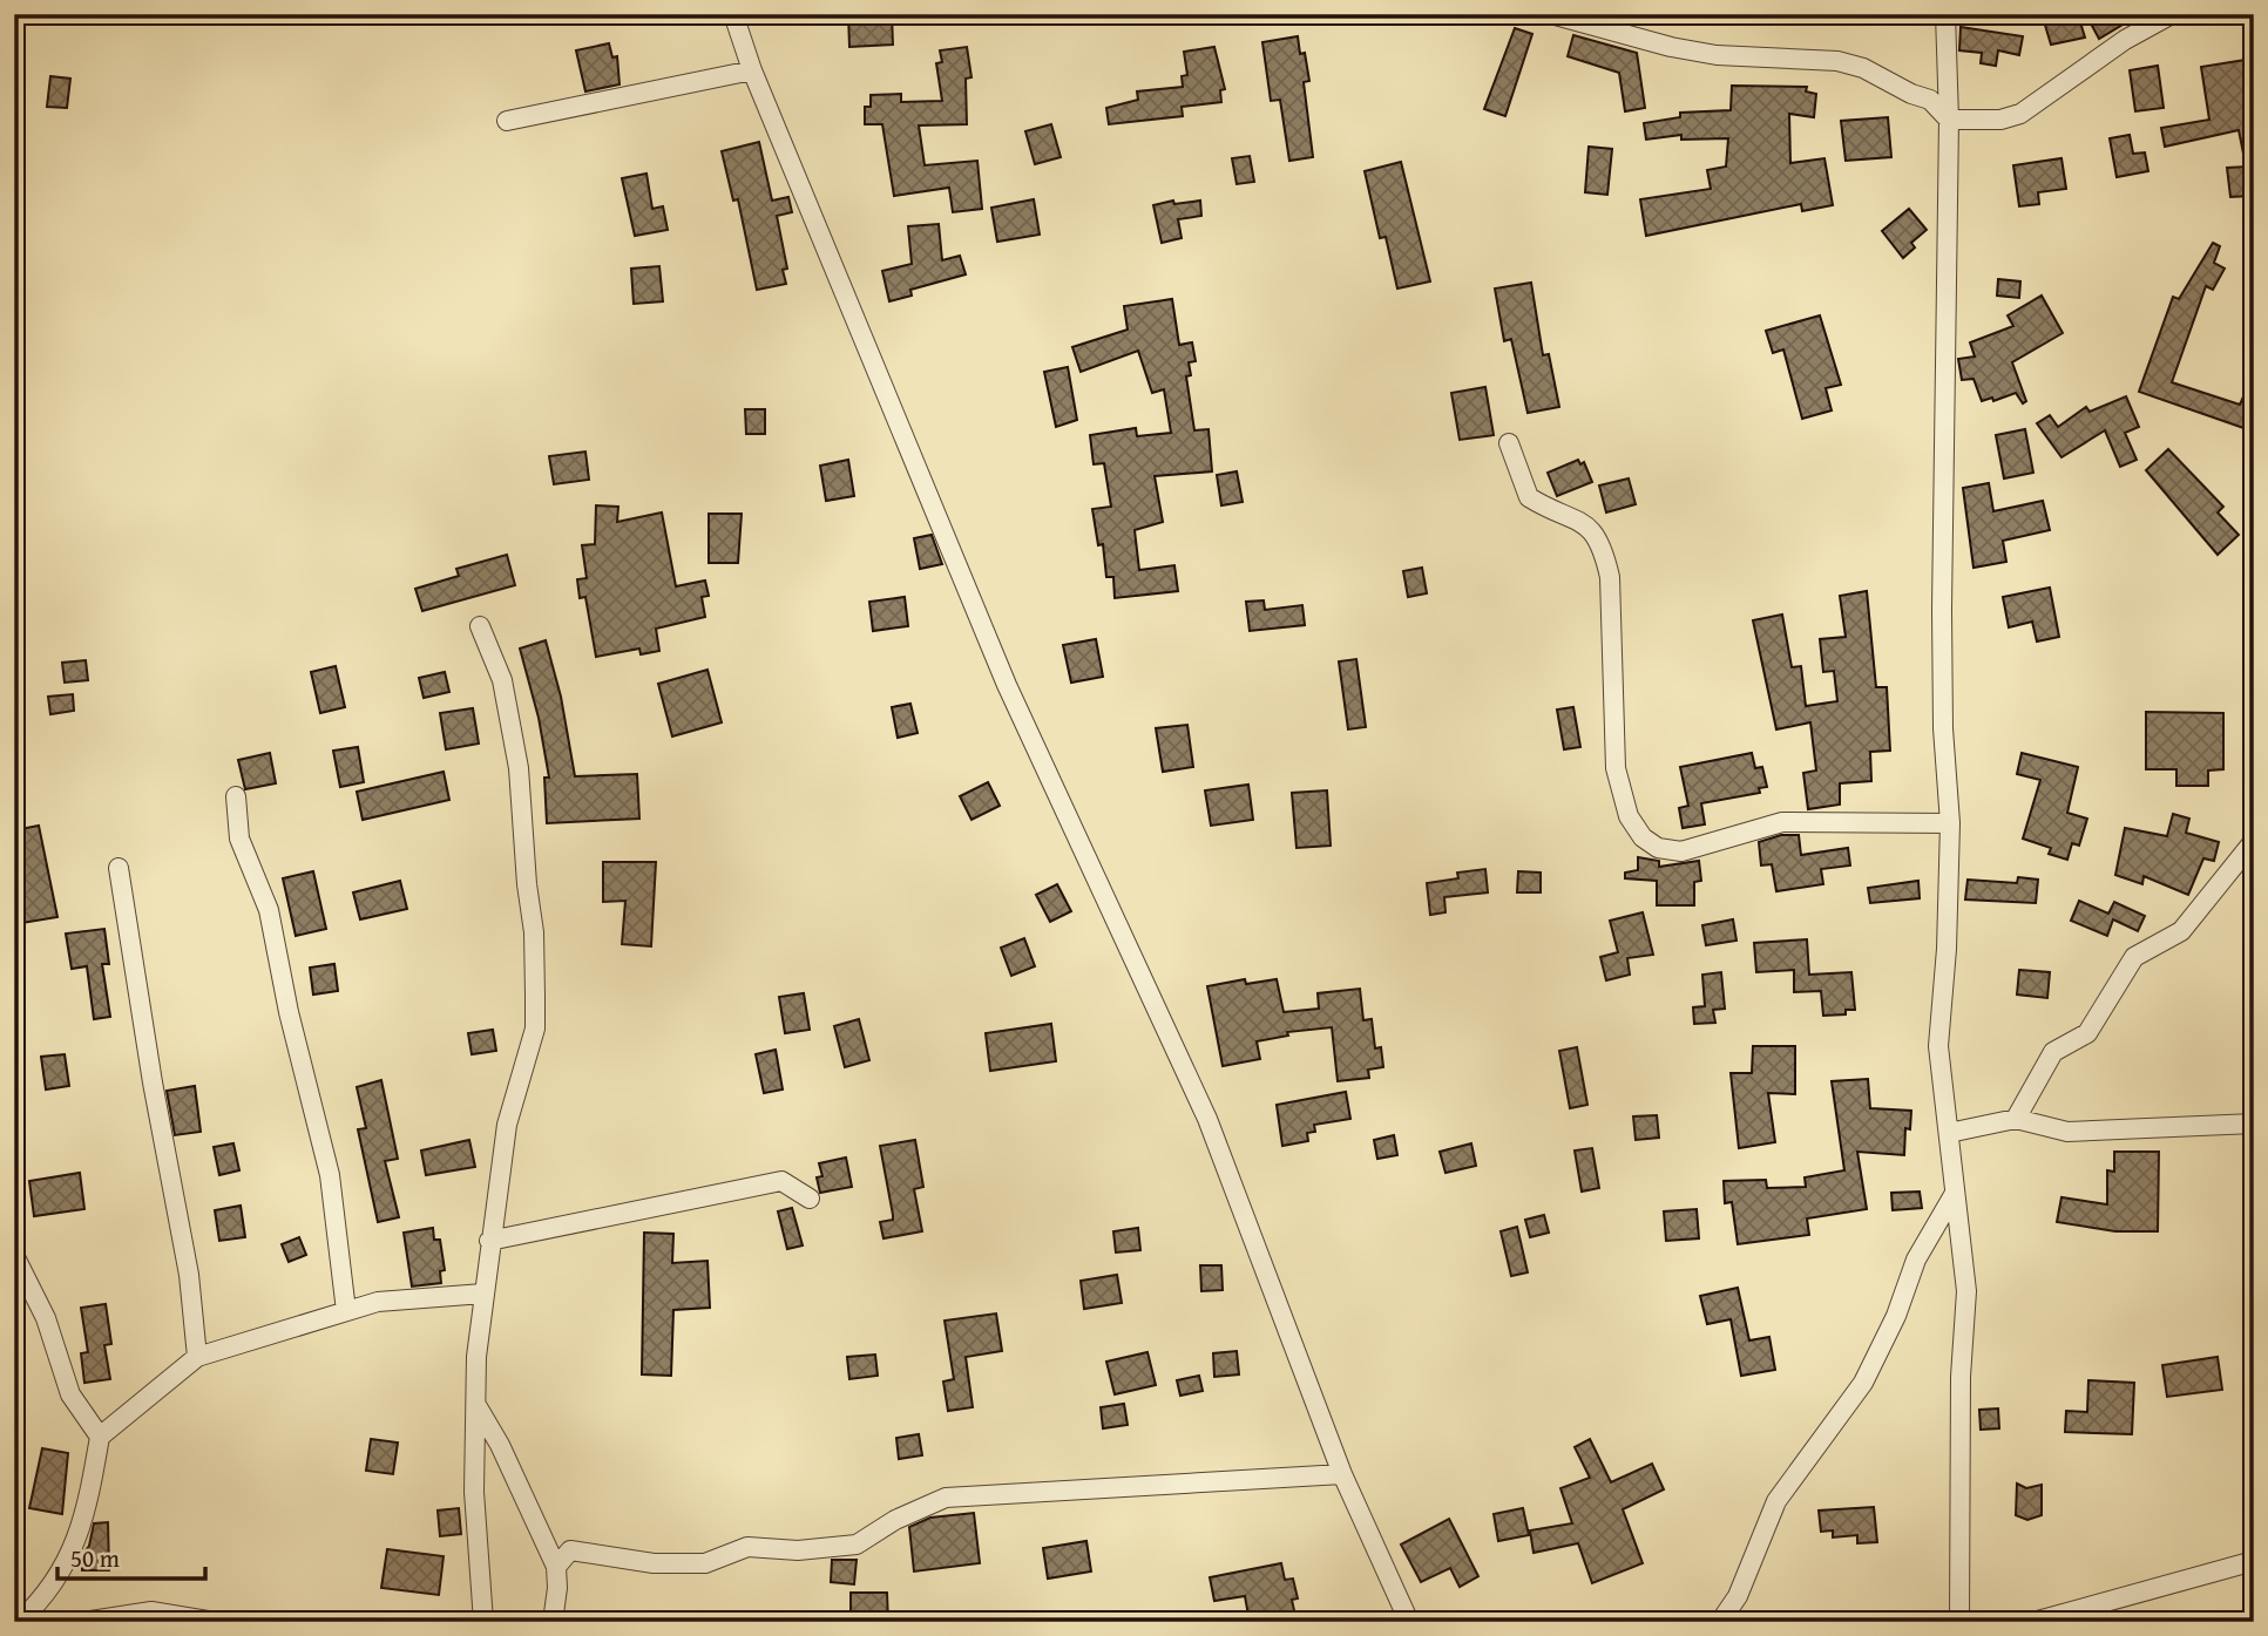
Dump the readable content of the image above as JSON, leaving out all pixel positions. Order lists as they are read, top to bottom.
{
  "scale_bar": "50 m"
}
